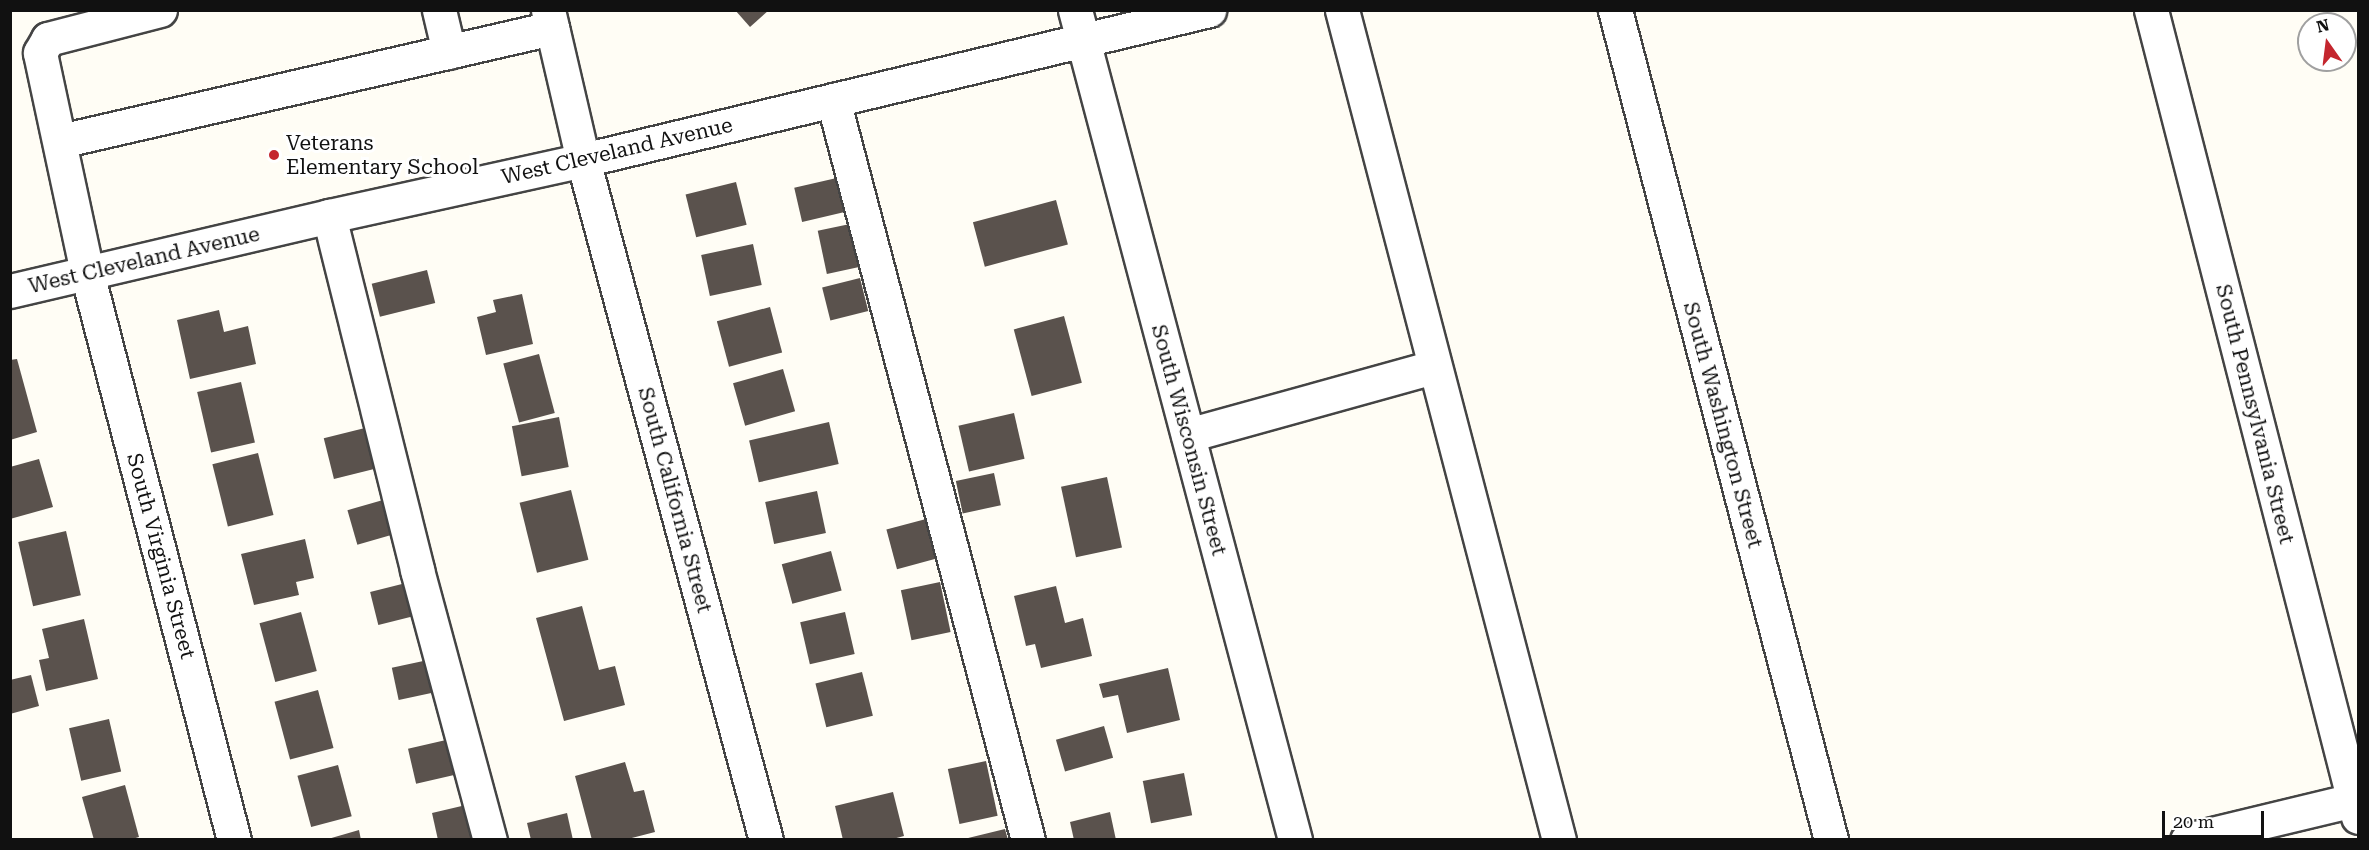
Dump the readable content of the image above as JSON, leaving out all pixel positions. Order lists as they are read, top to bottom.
{
  "streets": {
    "street": [
      "West Cleveland Avenue",
      "South Pennsylvania Street",
      "South Washington Street",
      "South Wisconsin Street",
      "South California Street",
      "South Virginia Street"
    ]
  },
  "crossings": [
    ["West Cleveland Avenue", "South Wisconsin Street"],
    ["West Cleveland Avenue", "South California Street"],
    ["West Cleveland Avenue", "South Virginia Street"]
  ],
  "places": ["Veterans Elementary School"],
  "scale_bar": "20 m",
  "north": "top"
}
